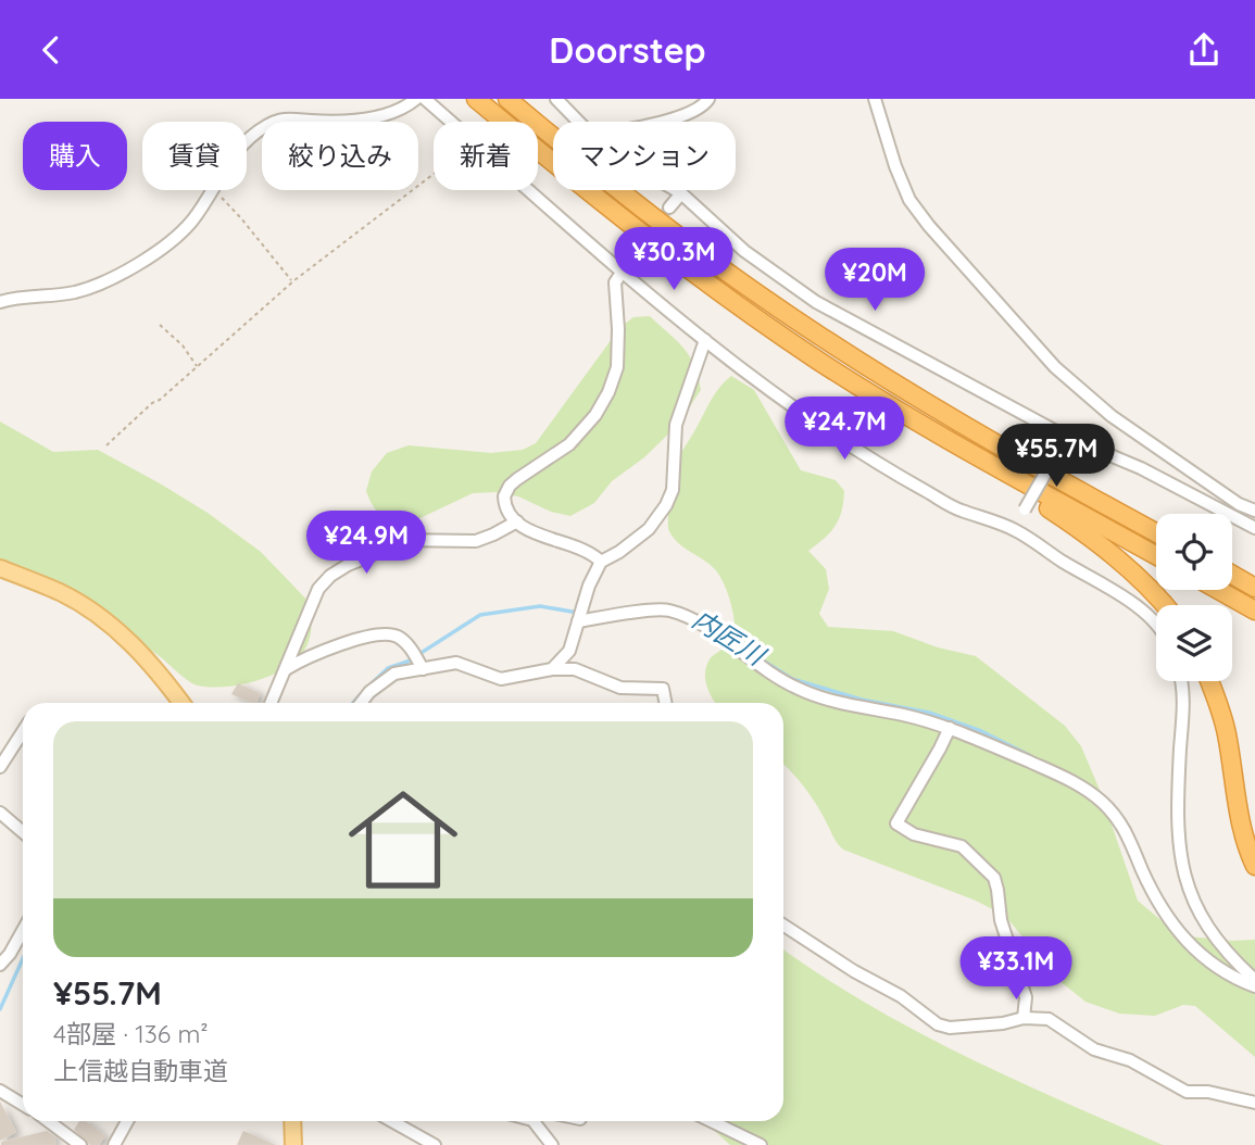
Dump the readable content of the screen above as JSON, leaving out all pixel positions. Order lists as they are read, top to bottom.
{
  "water": ["内匠川"],
  "page": {
    "header": "Doorstep",
    "chip": [
      "購入",
      "賃貸",
      "絞り込み",
      "新着",
      "マンション"
    ],
    "price": [
      "¥30.3M",
      "¥20M",
      "¥24.7M",
      "¥55.7M",
      "¥24.9M",
      "¥33.1M"
    ],
    "list": [
      {
        "name": "¥55.7M",
        "note": "4部屋 · 136 m² · 上信越自動車道"
      }
    ]
  }
}
